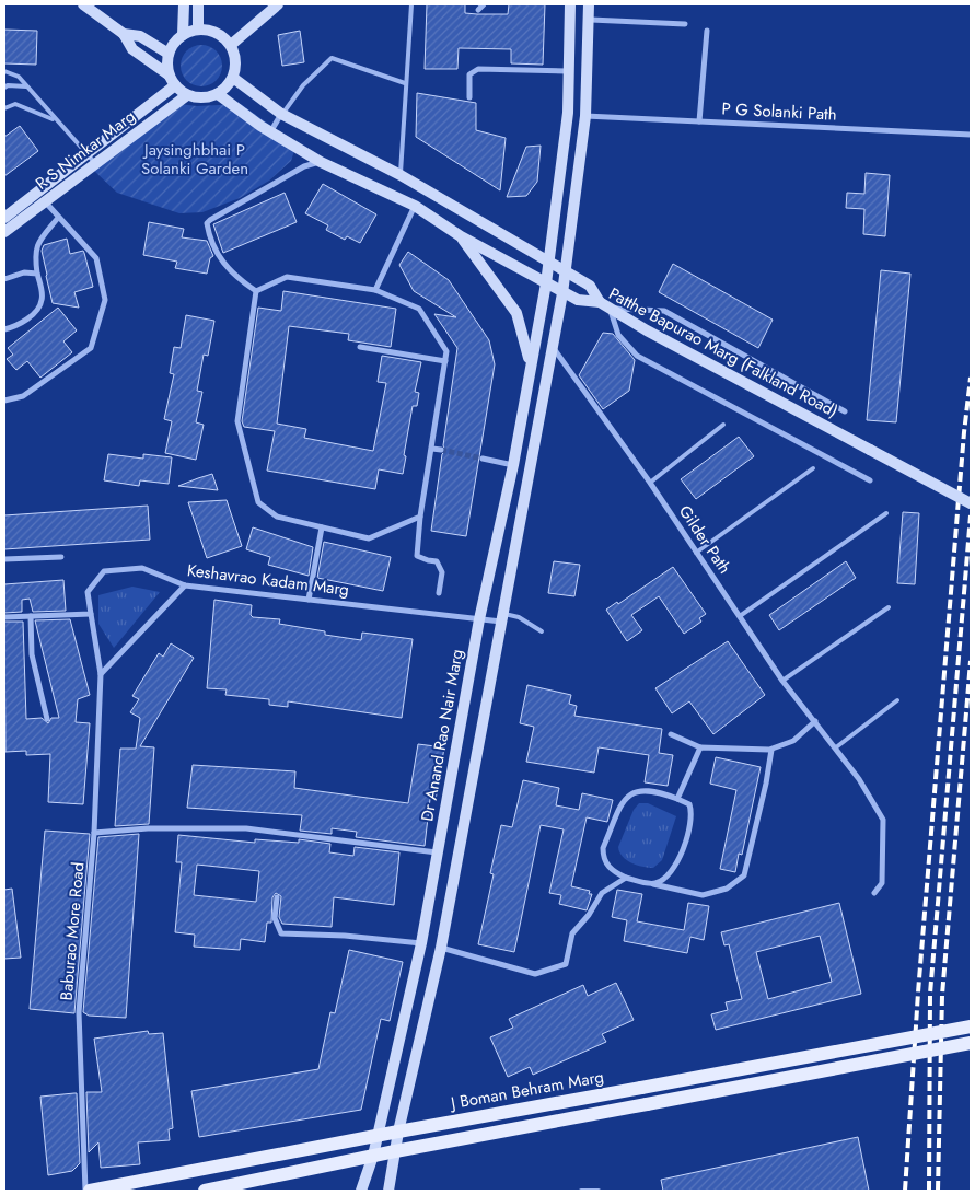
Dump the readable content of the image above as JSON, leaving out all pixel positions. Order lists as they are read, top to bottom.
{
  "streets": {
    "main road": [
      "R S Nimkar Marg",
      "Patthe Bapurao Marg (Falkland Road)",
      "Dr Anand Rao Nair Marg",
      "J Boman Behram Marg"
    ],
    "street": [
      "P G Solanki Path",
      "Gilder Path",
      "Keshavrao Kadam Marg",
      "Baburao More Road"
    ]
  },
  "crossings": [
    ["R S Nimkar Marg", "Patthe Bapurao Marg (Falkland Road)"],
    ["Patthe Bapurao Marg (Falkland Road)", "Dr Anand Rao Nair Marg"],
    ["Keshavrao Kadam Marg", "Dr Anand Rao Nair Marg"],
    ["Keshavrao Kadam Marg", "Baburao More Road"],
    ["Dr Anand Rao Nair Marg", "J Boman Behram Marg"],
    ["Baburao More Road", "J Boman Behram Marg"]
  ],
  "parks": ["Jaysinghbhai P Solanki Garden"]
}
